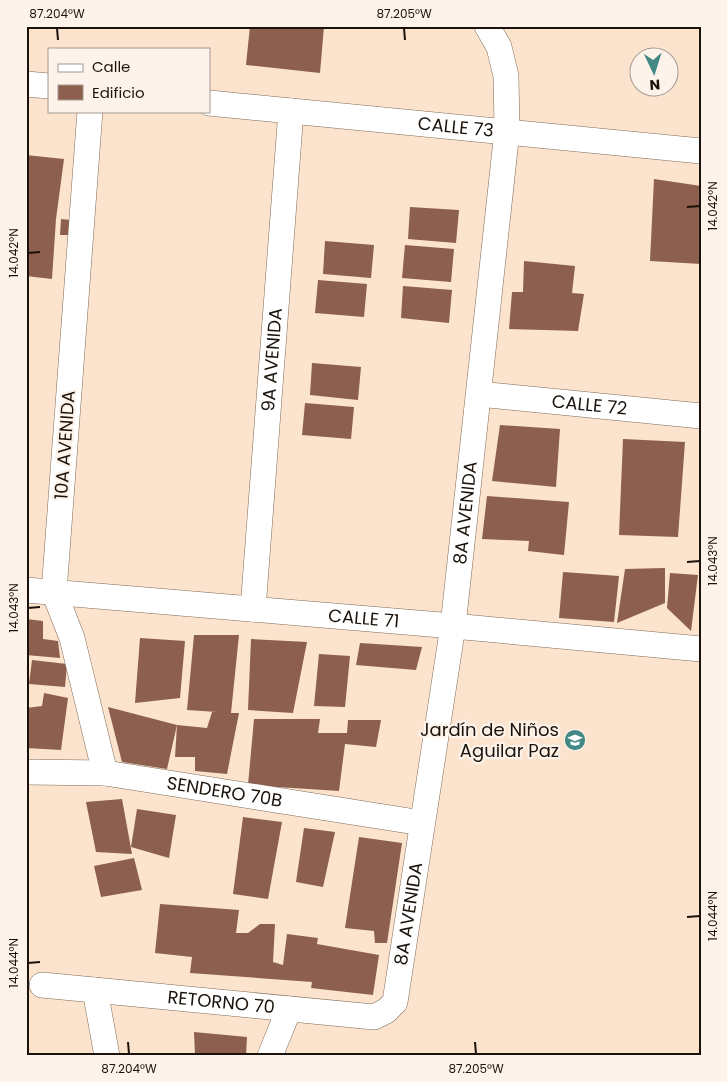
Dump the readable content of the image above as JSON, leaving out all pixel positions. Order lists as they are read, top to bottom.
{
  "streets": {
    "street": [
      "CALLE 73",
      "9A AVENIDA",
      "CALLE 72",
      "10A AVENIDA",
      "8A AVENIDA",
      "CALLE 71",
      "SENDERO 70B",
      "RETORNO 70"
    ]
  },
  "crossings": [
    ["CALLE 73", "9A AVENIDA"],
    ["CALLE 73", "8A AVENIDA"],
    ["9A AVENIDA", "CALLE 71"],
    ["CALLE 72", "8A AVENIDA"],
    ["10A AVENIDA", "CALLE 71"],
    ["10A AVENIDA", "SENDERO 70B"],
    ["8A AVENIDA", "CALLE 71"],
    ["8A AVENIDA", "SENDERO 70B"],
    ["8A AVENIDA", "RETORNO 70"]
  ],
  "places": {
    "school or university": ["Jardín de Niños Aguilar Paz"]
  },
  "legend": ["Calle", "Edificio"],
  "north": "bottom",
  "coordinates": [
    "87.204°W",
    "87.205°W",
    "14.042°N",
    "14.043°N",
    "14.044°N"
  ]
}
